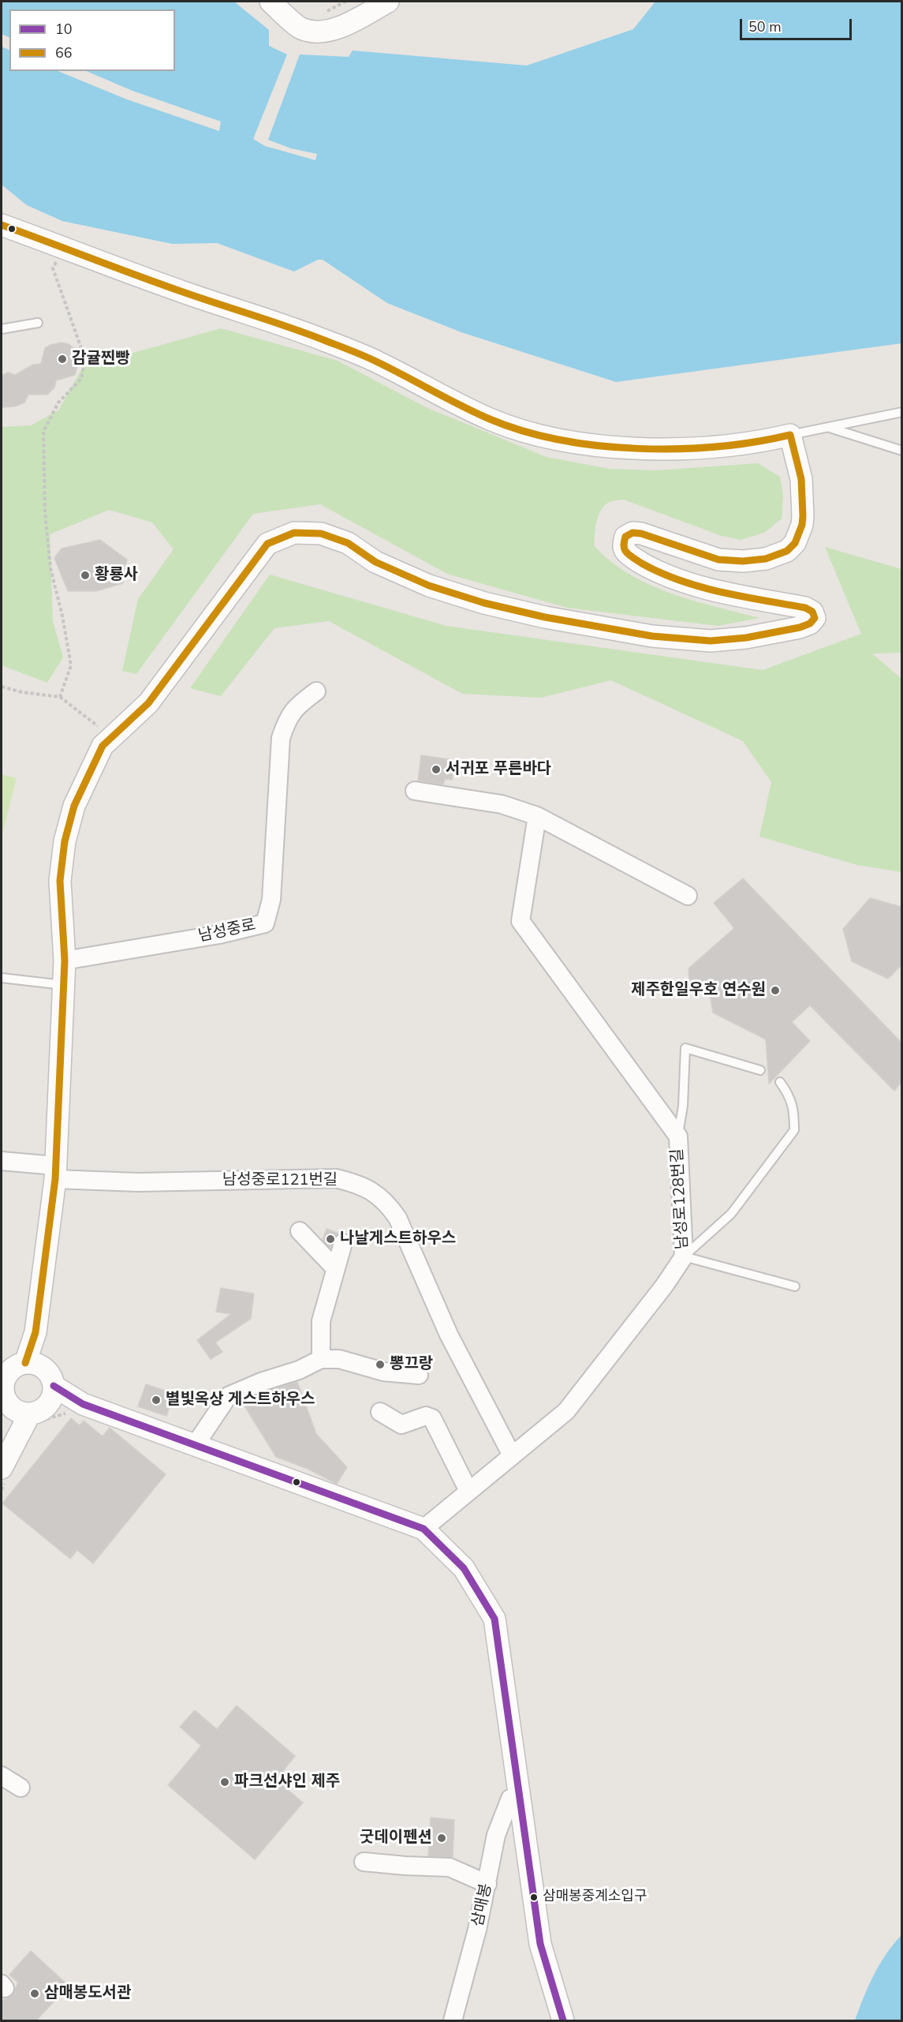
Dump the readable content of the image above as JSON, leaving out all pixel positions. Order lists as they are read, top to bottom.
{
  "streets": {
    "street": [
      "남성중로",
      "남성중로121번길",
      "남성로128번길",
      "삼매봉"
    ]
  },
  "crossings": [
    ["남성중로121번길", "남성로128번길"]
  ],
  "places": [
    "감귤찐빵",
    "황룡사",
    "서귀포 푸른바다",
    "제주한일우호 연수원",
    "나날게스트하우스",
    "뽕끄랑",
    "별빛옥상 게스트하우스",
    "파크선샤인 제주",
    "굿데이펜션",
    "삼매봉중계소입구",
    "삼매봉도서관"
  ],
  "lines": ["transit line 66", "transit line 10"],
  "legend": ["10", "66"],
  "scale_bar": "50 m"
}
